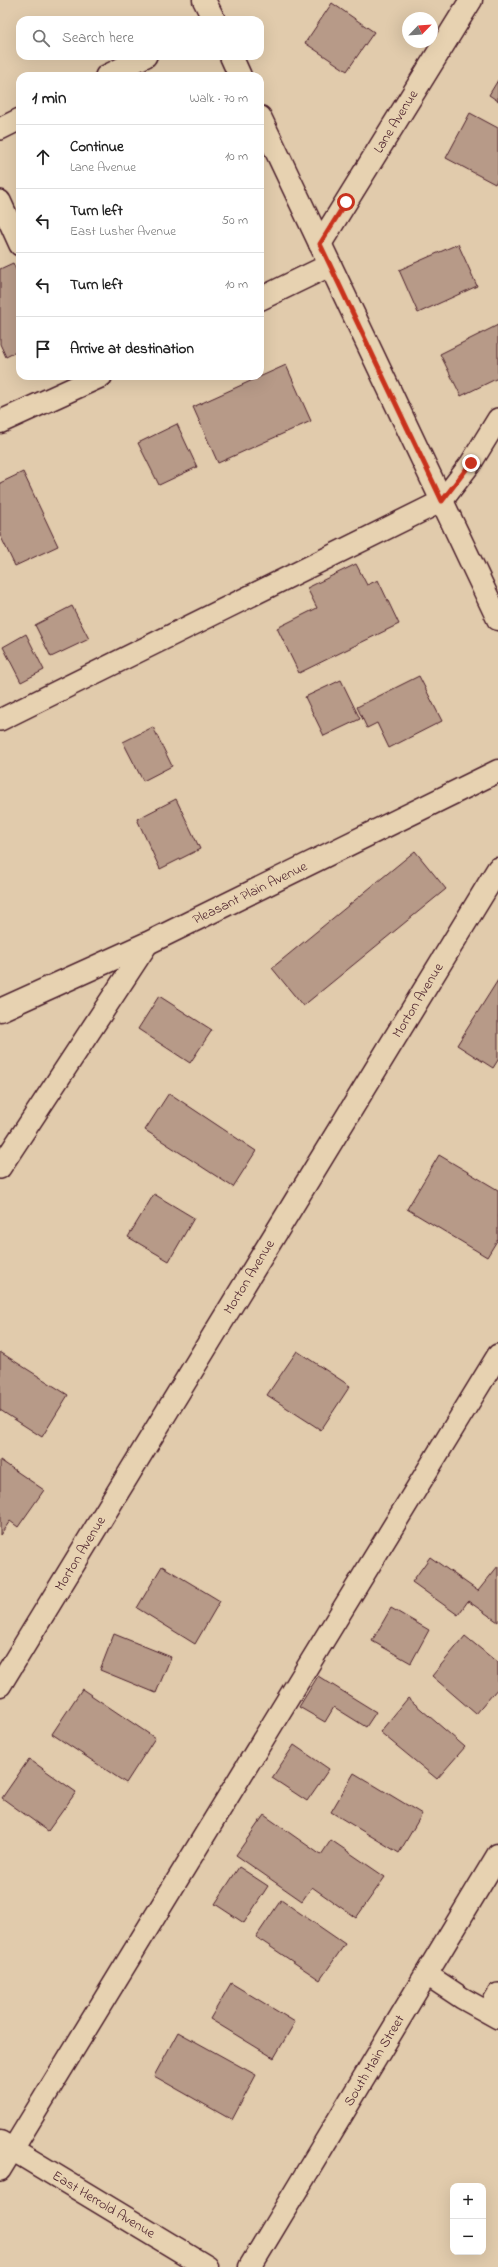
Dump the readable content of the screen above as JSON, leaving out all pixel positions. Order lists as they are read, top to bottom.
{
  "streets": {
    "street": [
      "Lane Avenue",
      "Pleasant Plain Avenue",
      "Morton Avenue",
      "South Main Street",
      "East Herrold Avenue"
    ]
  },
  "north": "top right",
  "page": {
    "search": "Search here",
    "heading": ["1 min", "Walk · 70 m"],
    "list": [
      ["Continue", "Lane Avenue", "10 m"],
      ["Turn left", "East Lusher Avenue", "50 m"],
      ["Turn left", "10 m"],
      "Arrive at destination"
    ],
    "map_buttons": ["+", "−"]
  }
}
